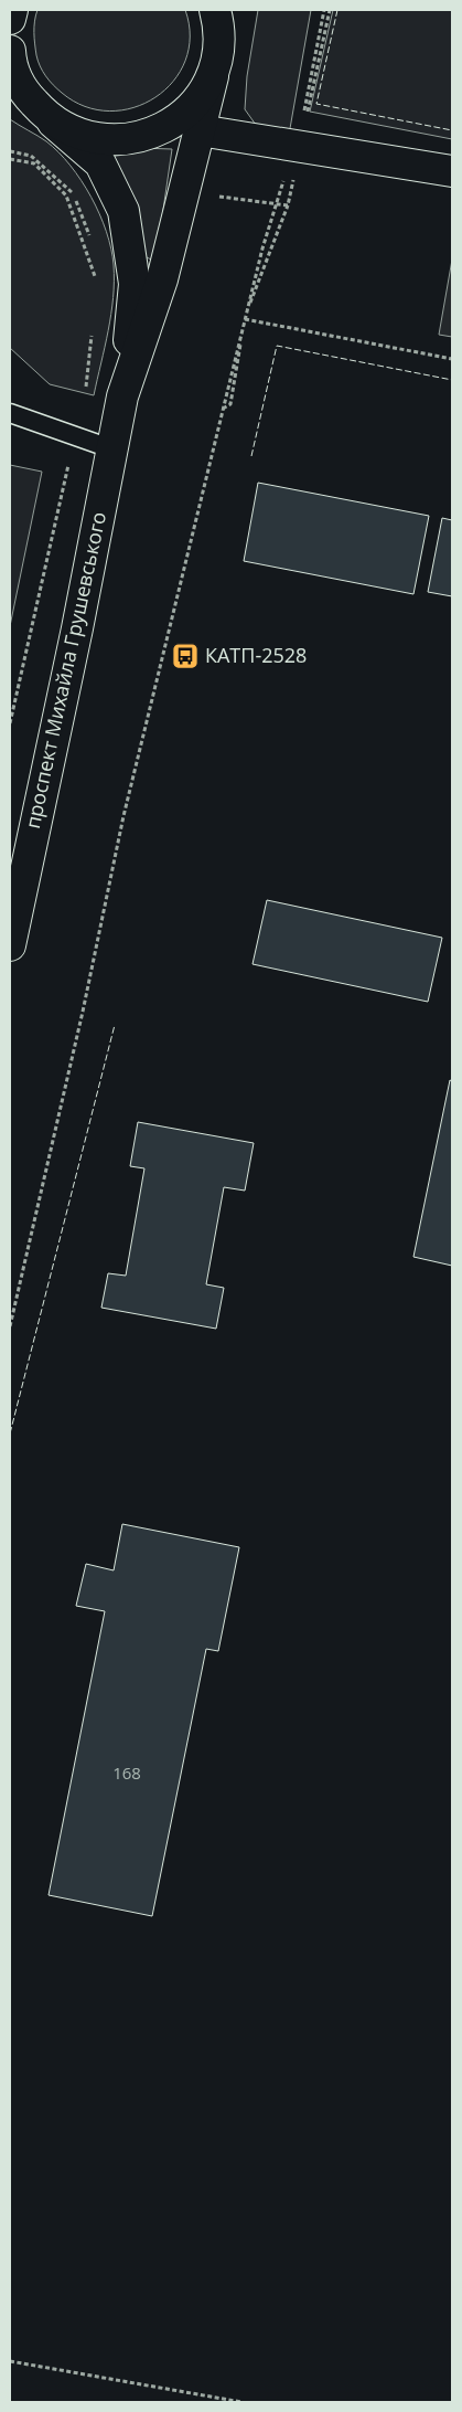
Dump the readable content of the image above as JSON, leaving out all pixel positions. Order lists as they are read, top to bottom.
{
  "streets": {
    "street": ["проспект Михайла Грушевського"]
  },
  "places": {
    "bus stop": ["КАТП-2528"]
  },
  "house_numbers": ["168"]
}
